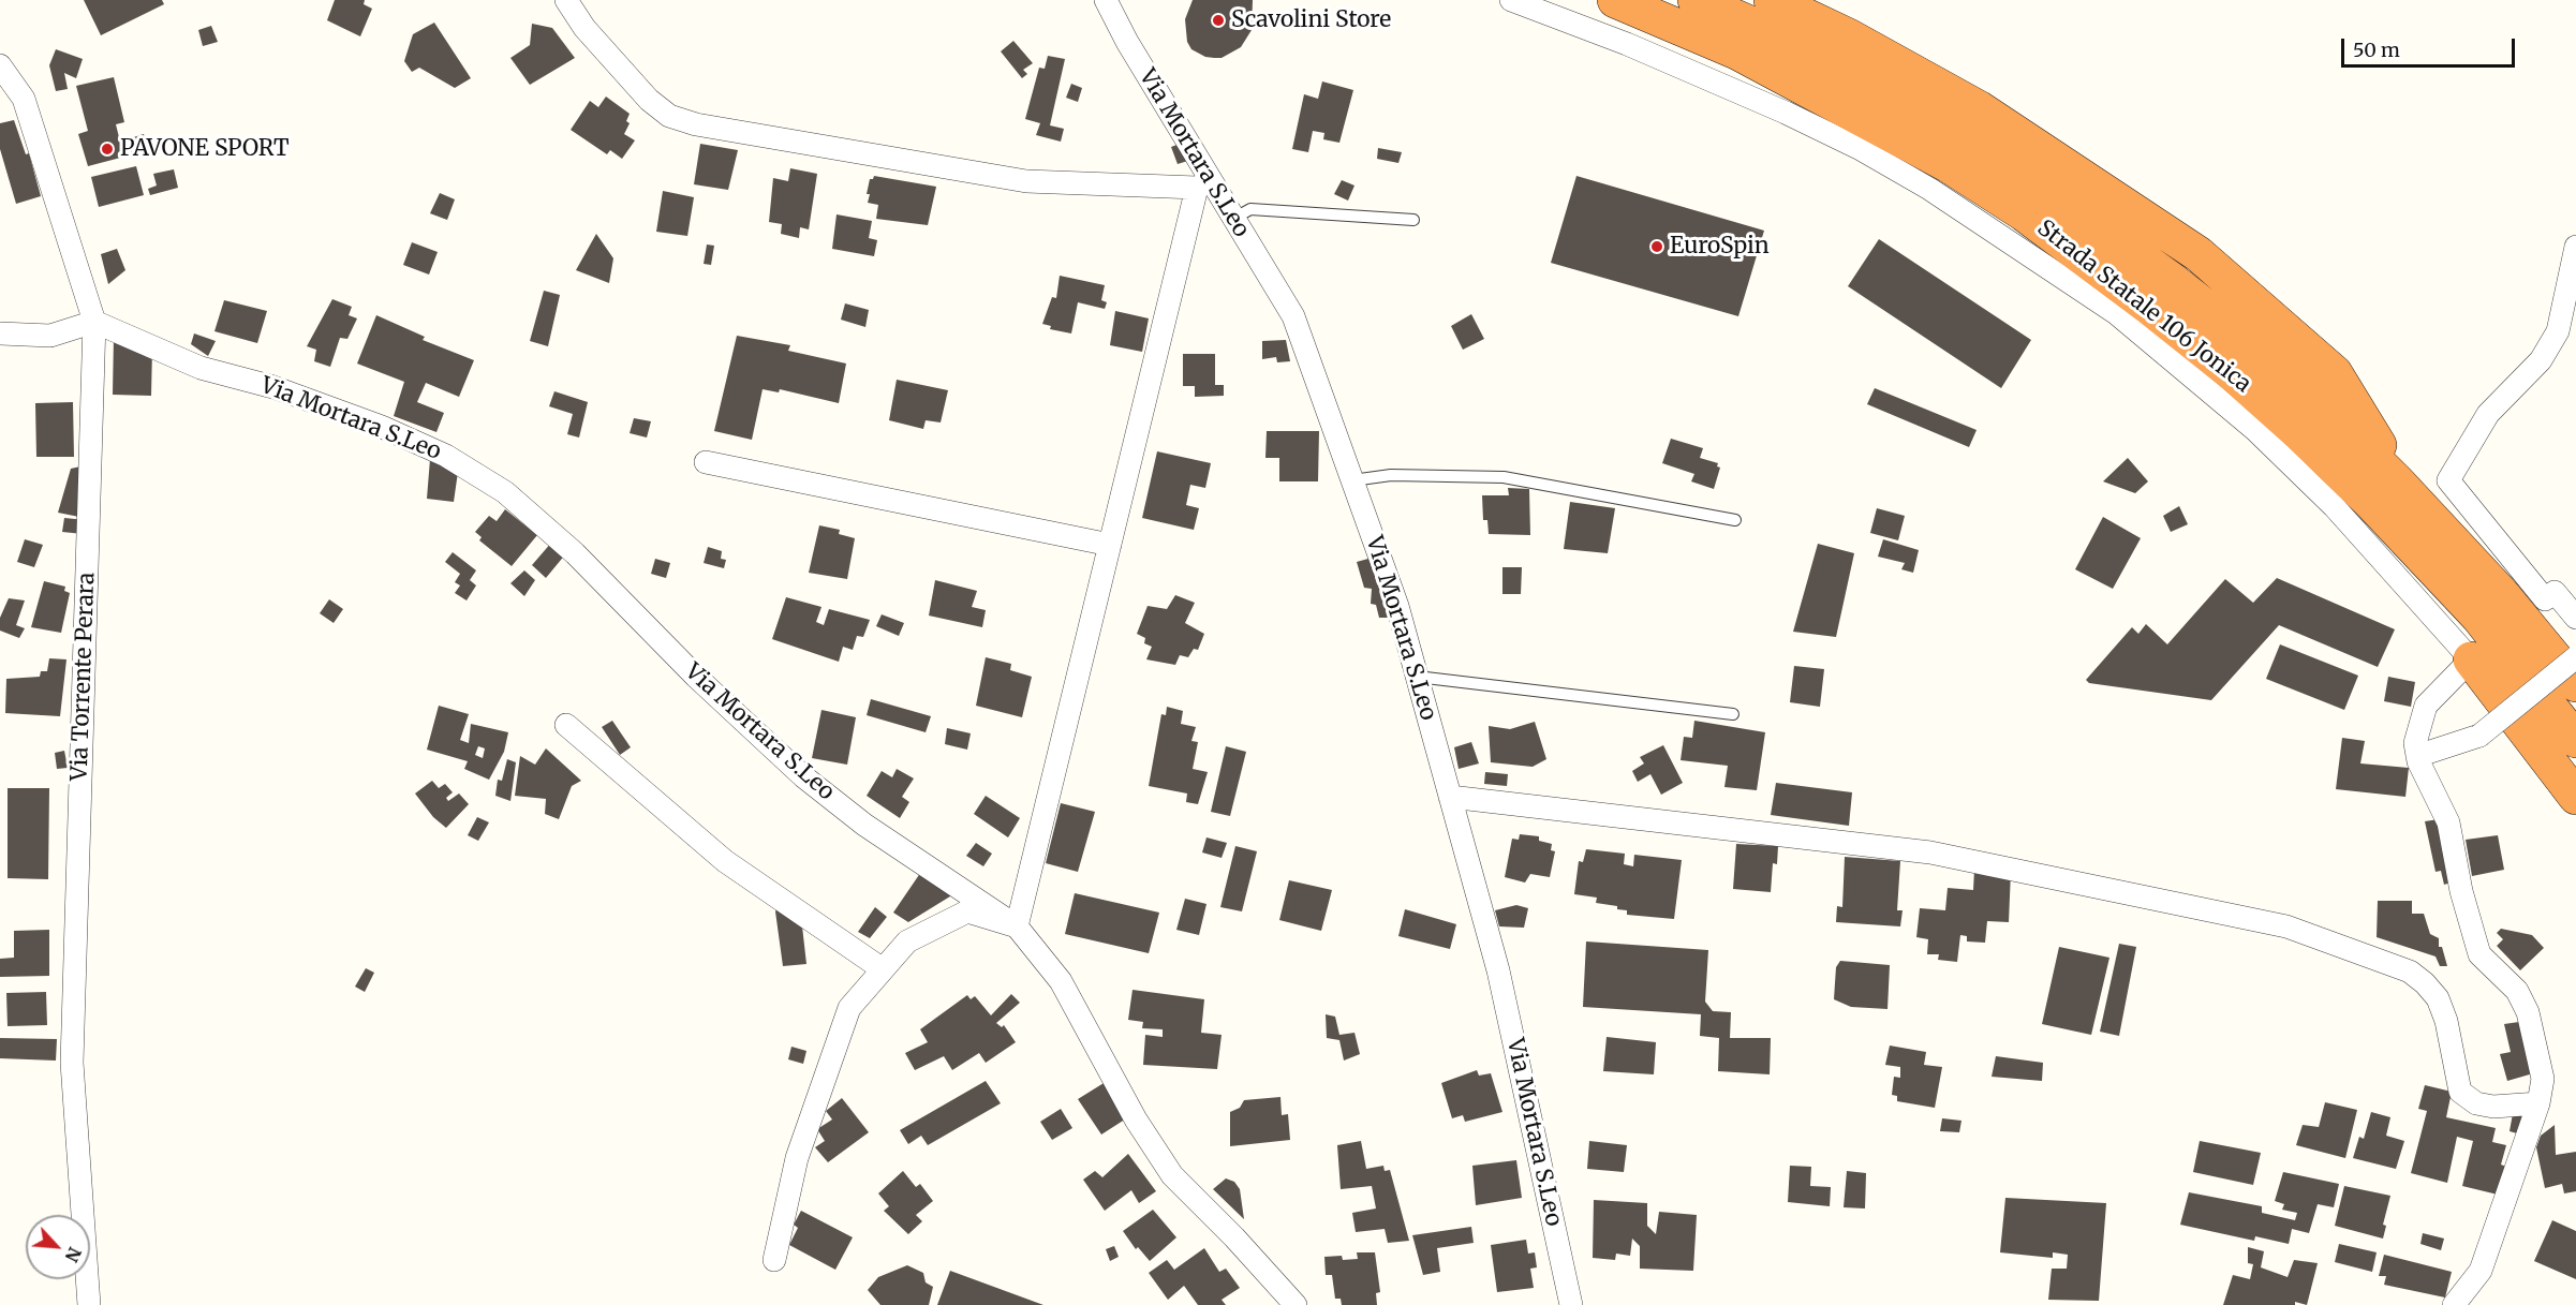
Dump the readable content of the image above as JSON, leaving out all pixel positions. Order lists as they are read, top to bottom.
{
  "streets": {
    "highway": ["Strada Statale 106 Jonica"],
    "street": ["Via Mortara S.Leo", "Via Torrente Perara"]
  },
  "crossings": [
    ["Via Mortara S.Leo", "Via Torrente Perara"]
  ],
  "places": ["Scavolini Store", "PAVONE SPORT", "EuroSpin"],
  "scale_bar": "50 m",
  "north": "bottom right"
}
